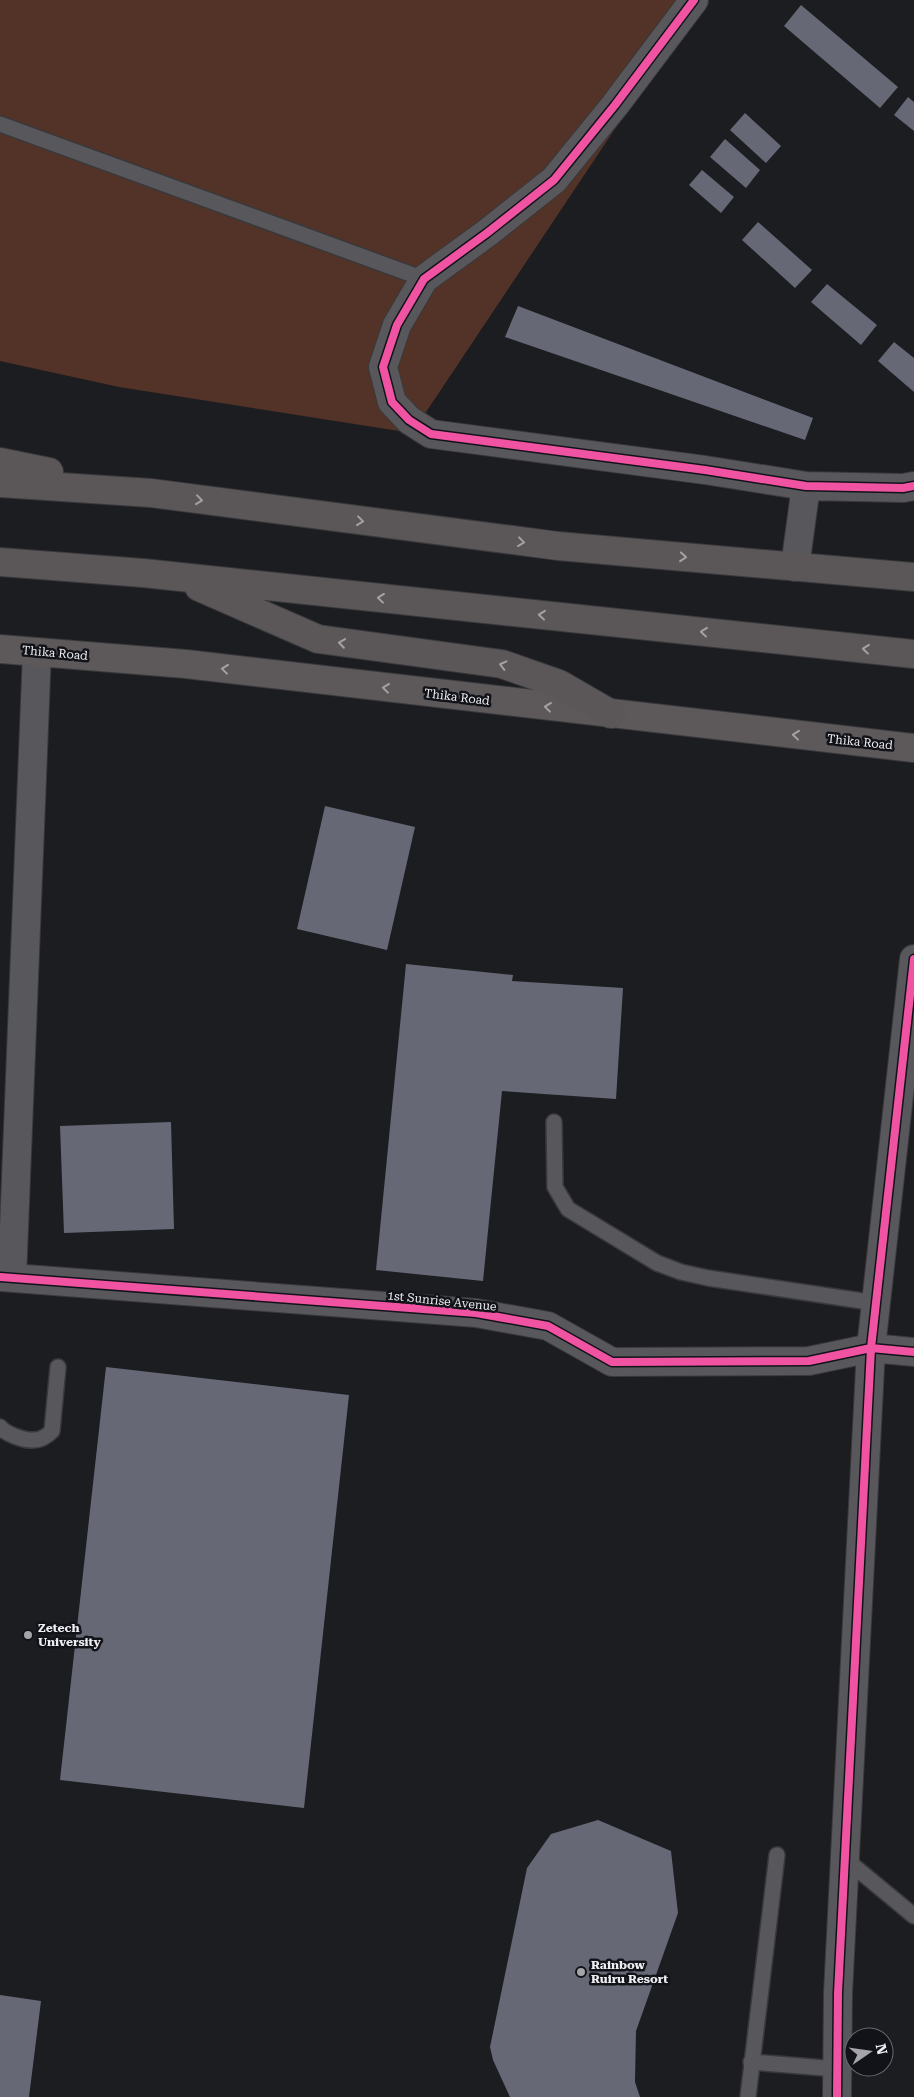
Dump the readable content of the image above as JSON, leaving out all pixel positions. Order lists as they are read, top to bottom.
{
  "streets": {
    "main road": ["Thika Road"],
    "street": ["1st Sunrise Avenue"]
  },
  "one_way": ["Thika Road"],
  "places": ["Zetech University", "Rainbow Ruiru Resort"],
  "north": "right"
}
